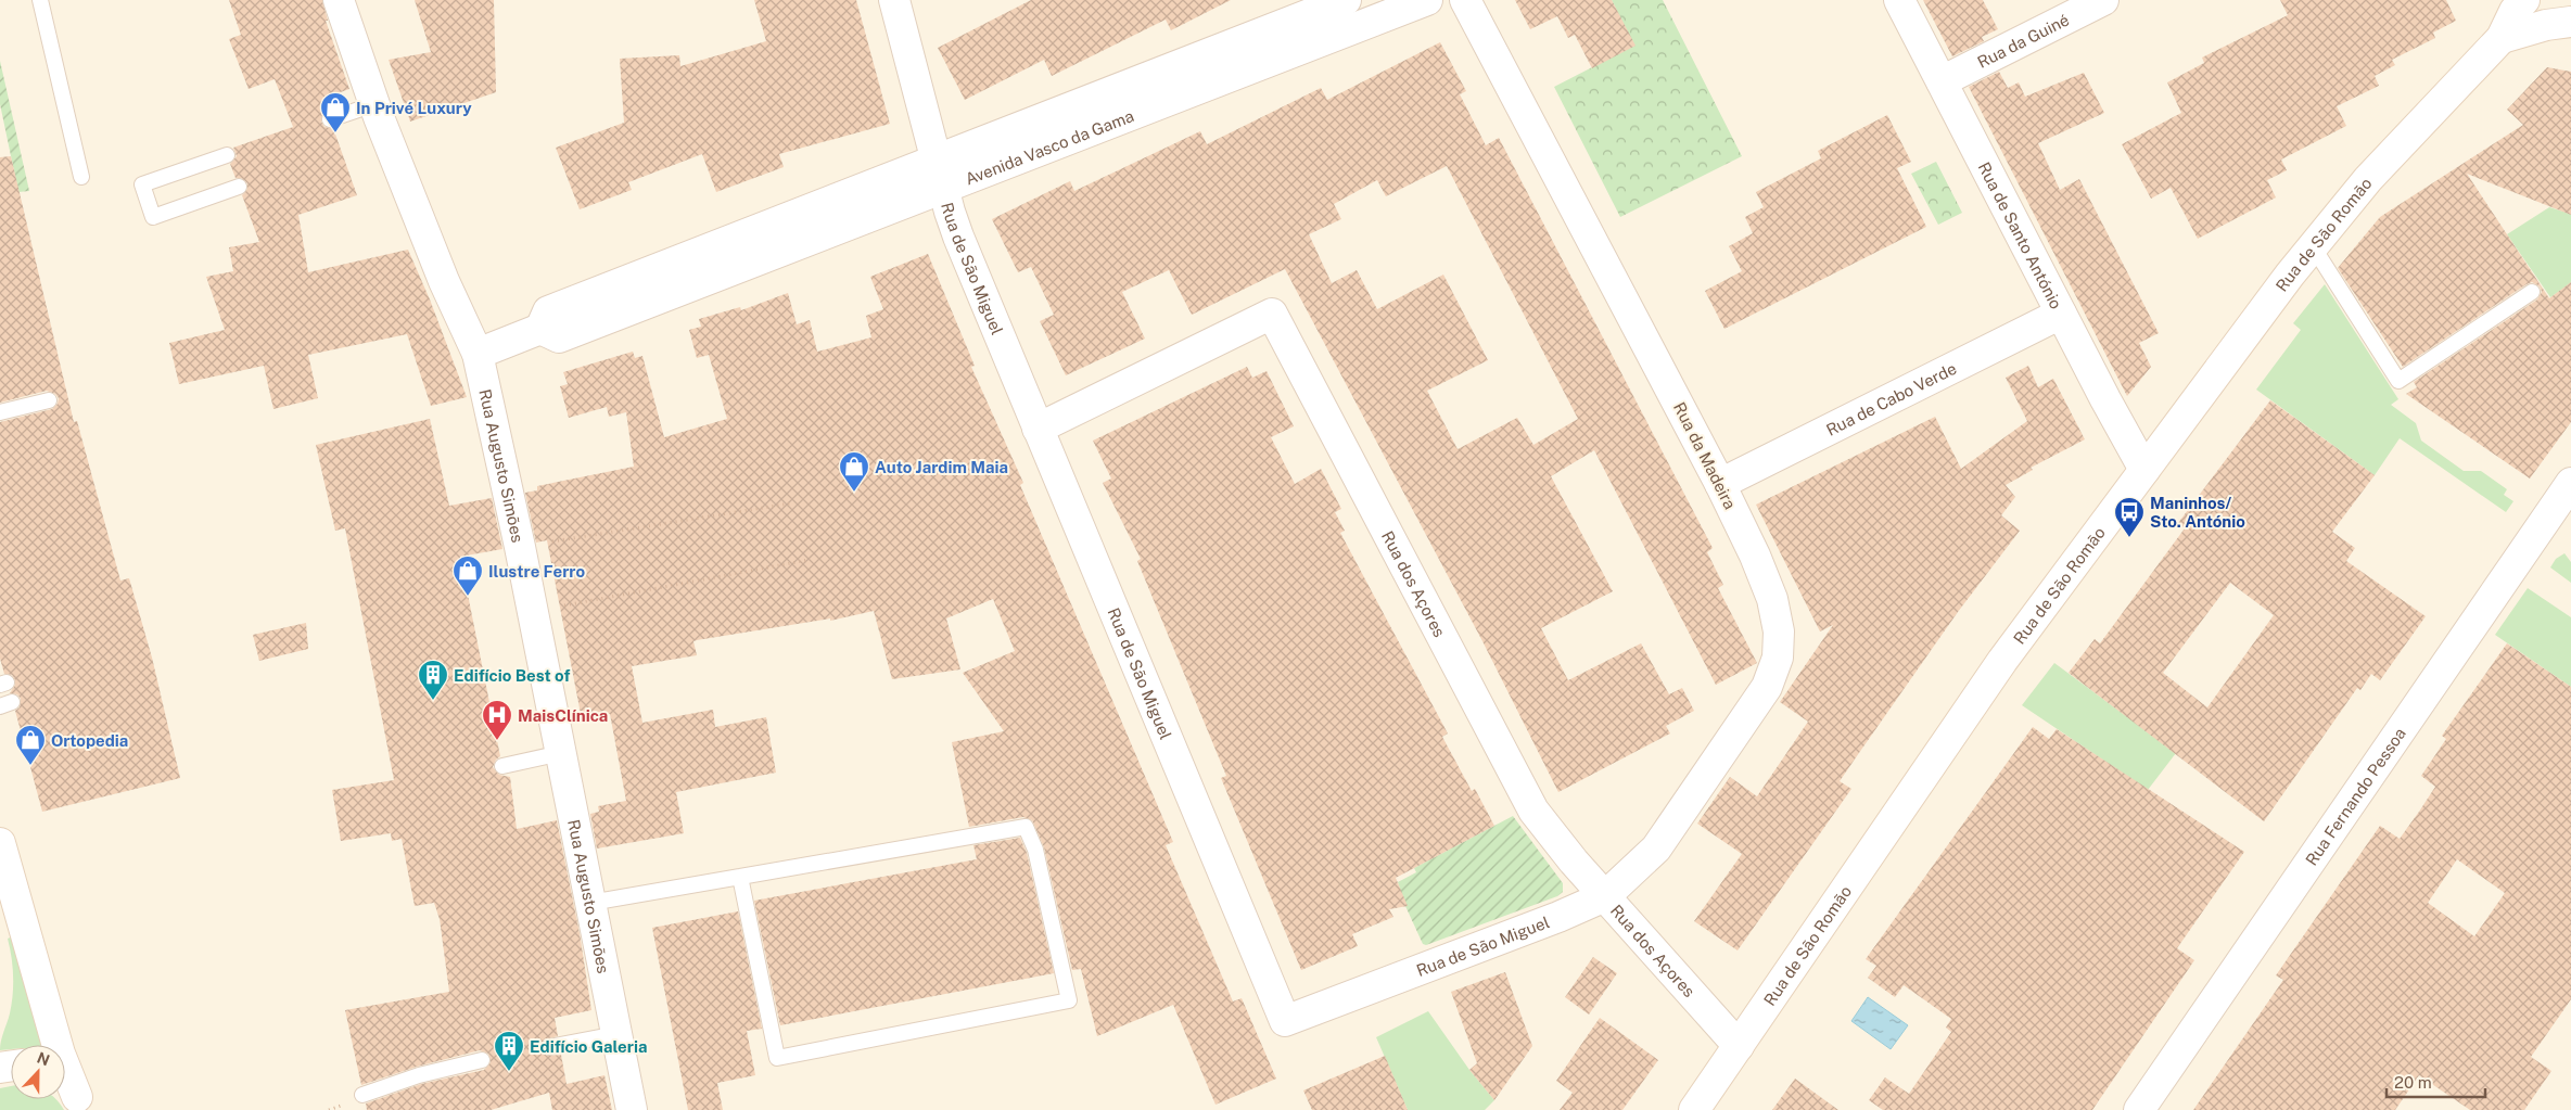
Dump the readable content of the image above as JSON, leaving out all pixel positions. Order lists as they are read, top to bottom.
{
  "streets": {
    "street": [
      "Rua da Guiné",
      "Avenida Vasco da Gama",
      "Rua de São Romão",
      "Rua de Santo António",
      "Rua de São Miguel",
      "Rua de Cabo Verde",
      "Rua da Madeira",
      "Rua Augusto Simões",
      "Rua dos Açores",
      "Rua Fernando Pessoa"
    ]
  },
  "crossings": [
    ["Rua da Guiné", "Rua de Santo António"],
    ["Avenida Vasco da Gama", "Rua de São Miguel"],
    ["Avenida Vasco da Gama", "Rua Augusto Simões"],
    ["Rua de São Romão", "Rua de Santo António"],
    ["Rua de São Romão", "Rua dos Açores"],
    ["Rua de Santo António", "Rua de Cabo Verde"],
    ["Rua de São Miguel", "Rua da Madeira"],
    ["Rua de São Miguel", "Rua dos Açores"],
    ["Rua de Cabo Verde", "Rua da Madeira"],
    ["Rua da Madeira", "Rua dos Açores"]
  ],
  "places": {
    "shop": [
      "In Privé Luxury",
      "Auto Jardim Maia",
      "Ilustre Ferro",
      "Ortopedia"
    ],
    "bus stop": ["Maninhos/ Sto. António"],
    "building": ["Edifício Best of", "Edifício Galeria"],
    "hospital": ["MaisClínica"]
  },
  "scale_bar": "20 m",
  "north": "top"
}
